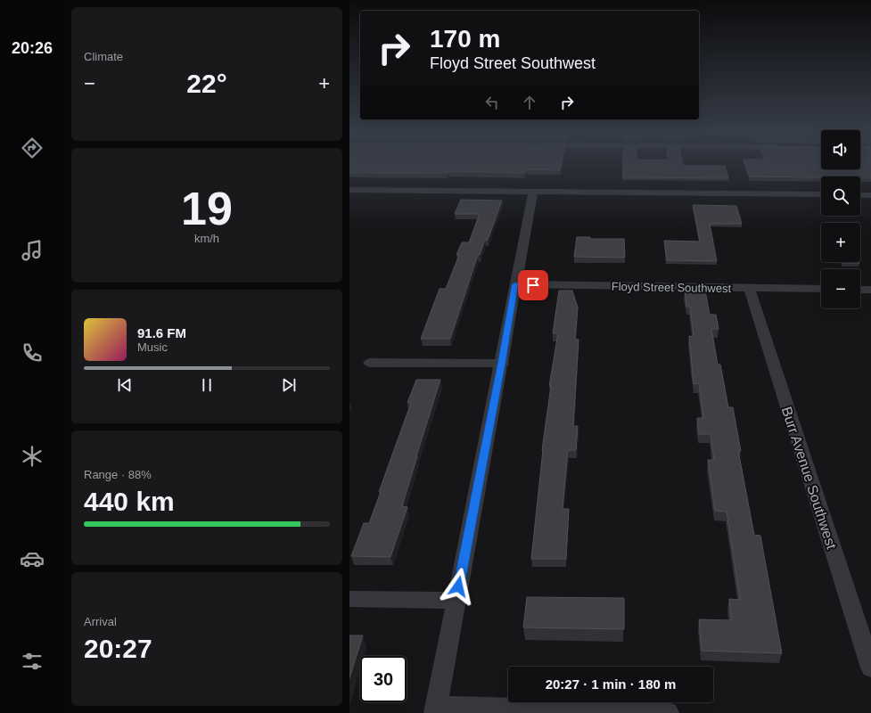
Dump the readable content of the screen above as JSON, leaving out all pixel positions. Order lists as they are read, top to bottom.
{
  "streets": {
    "street": ["Floyd Street Southwest", "Burr Avenue Southwest"]
  },
  "crossings": [
    ["Floyd Street Southwest", "Burr Avenue Southwest"]
  ],
  "page": {
    "tabs": "20:26",
    "tile": [
      "Climate",
      ["19", "km/h"],
      ["Range · 88%", "440 km"],
      ["Arrival", "20:27"]
    ],
    "turn": ["170 m", "Floyd Street Southwest"],
    "heat": ["−", "22°", "+"],
    "map_buttons": ["+", "−"],
    "song": ["91.6 FM", "Music"],
    "limit": "30",
    "trip": "20:27 · 1 min · 180 m"
  }
}
